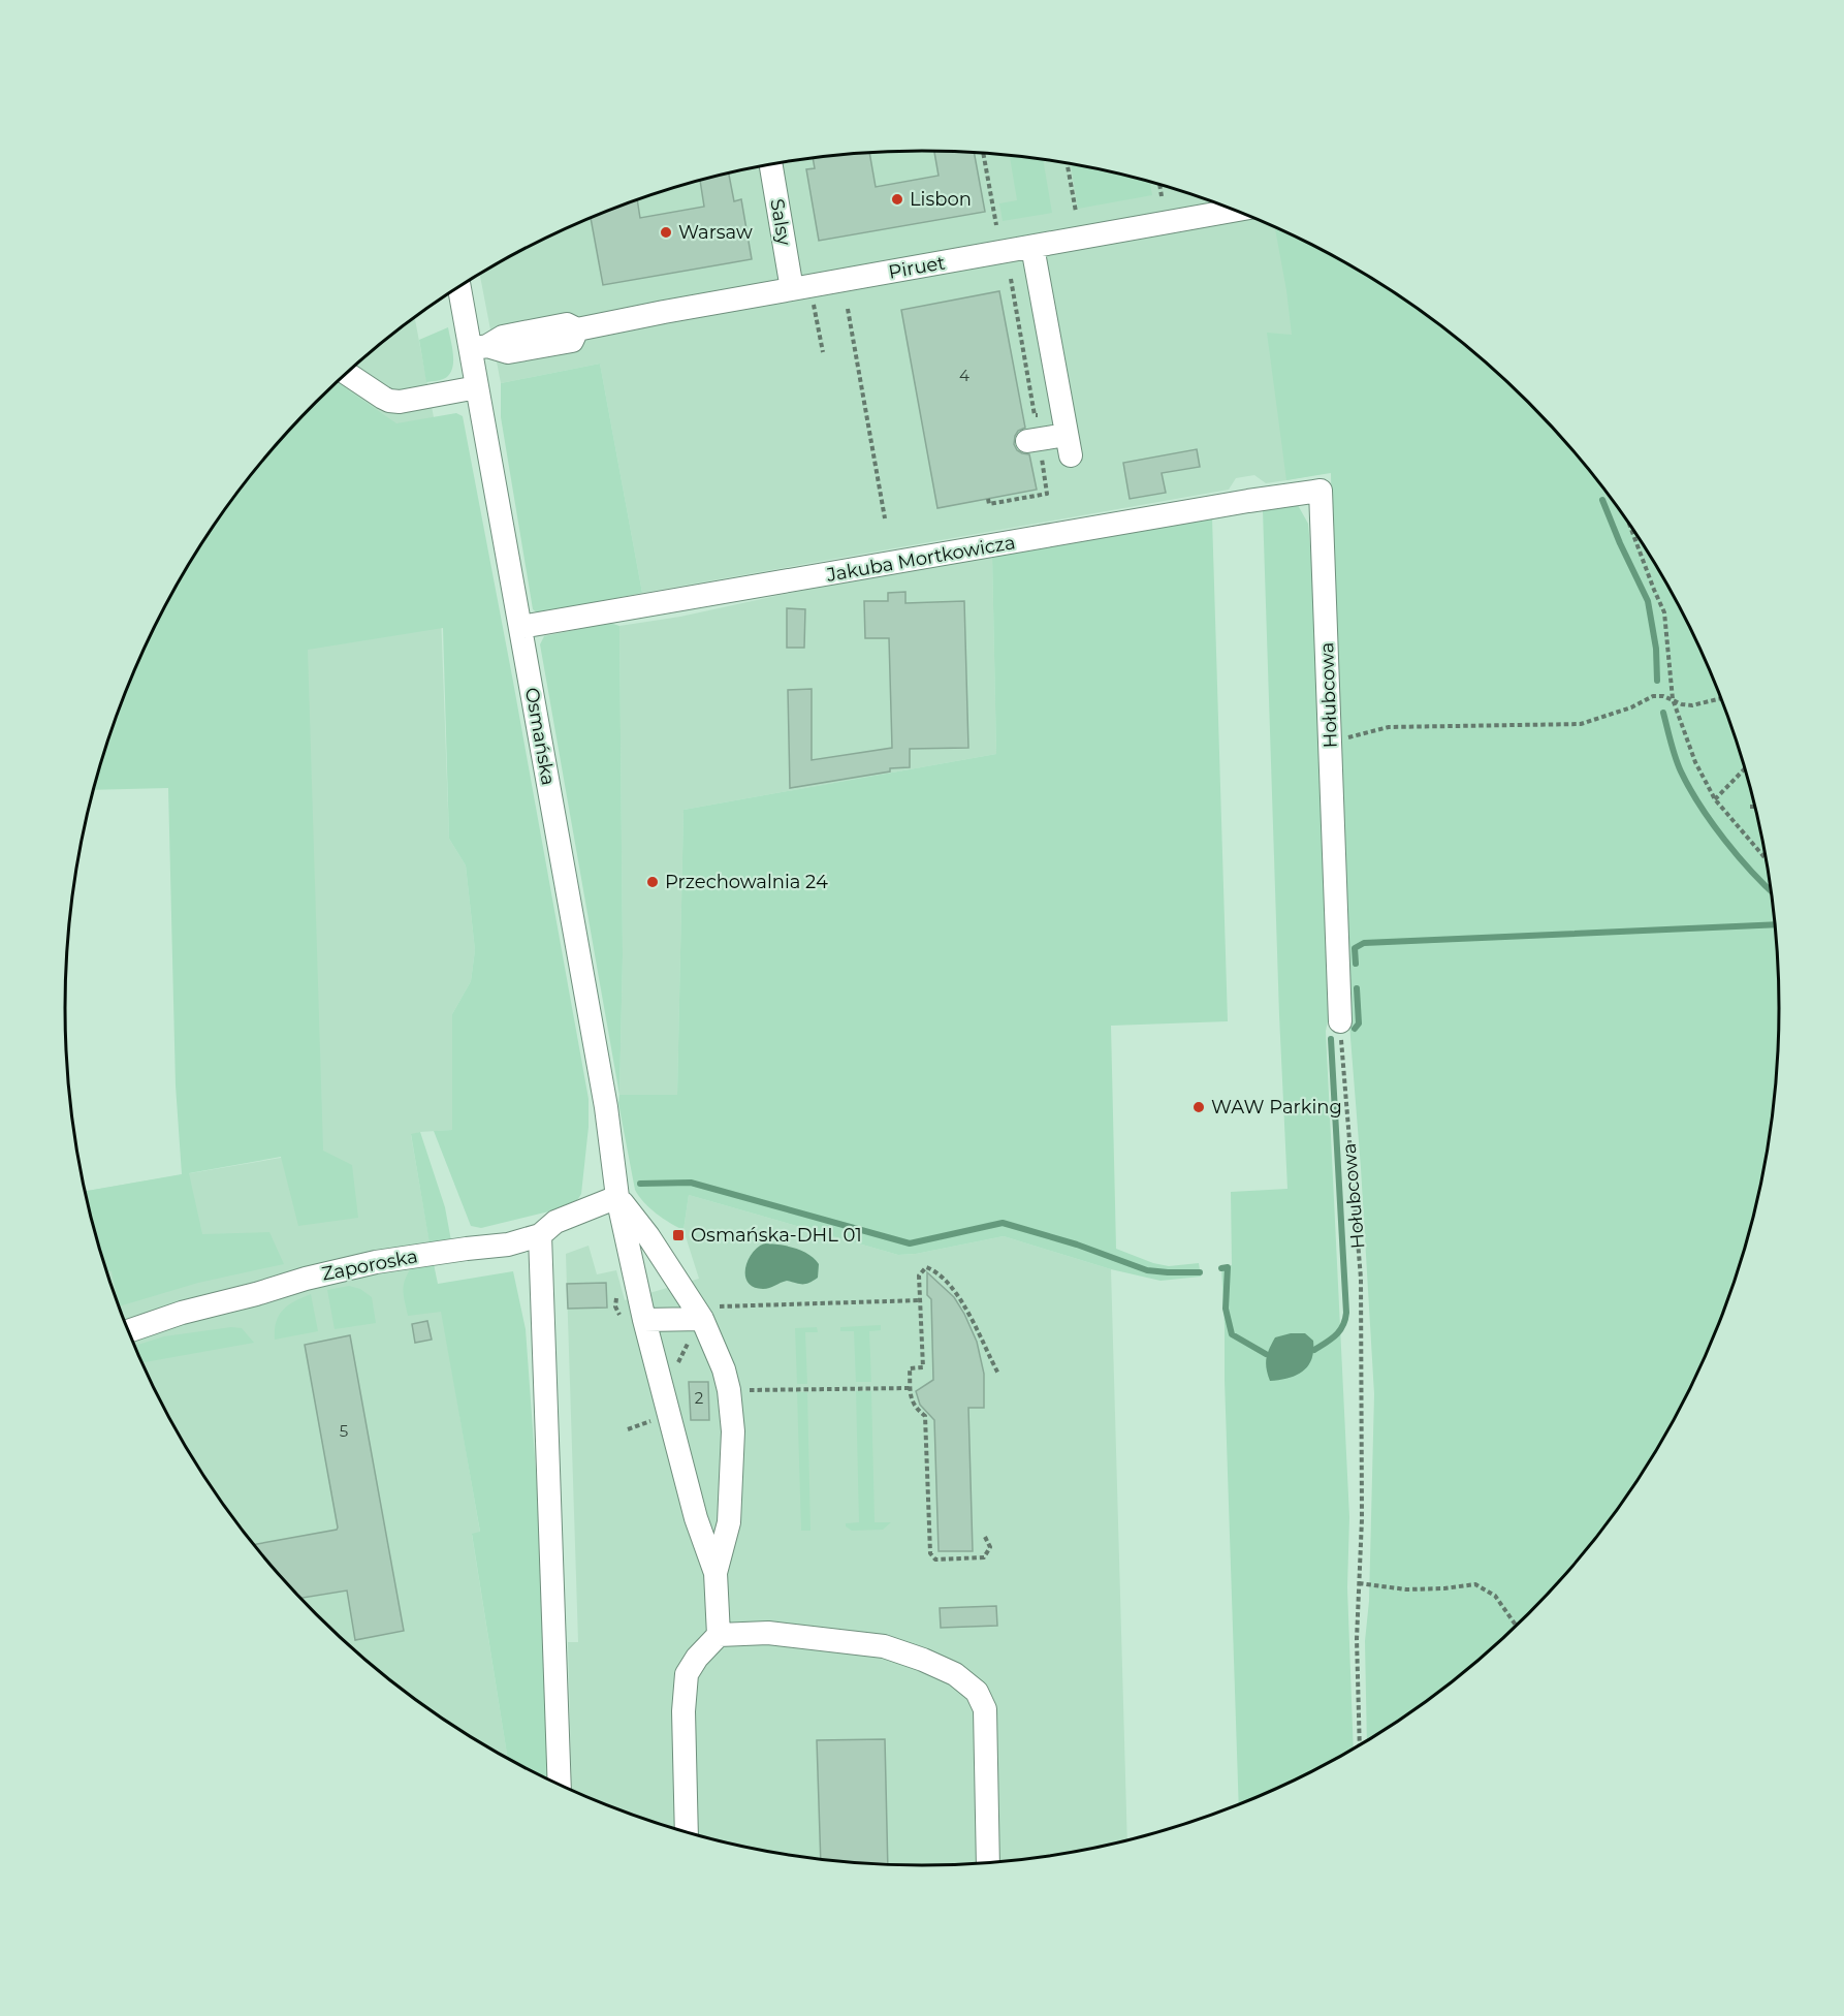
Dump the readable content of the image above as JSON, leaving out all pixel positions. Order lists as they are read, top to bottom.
{
  "streets": {
    "street": [
      "Salsy",
      "Piruet",
      "Jakuba Mortkowicza",
      "Hołubcowa",
      "Osmańska",
      "Zaporoska"
    ]
  },
  "crossings": [
    ["Salsy", "Piruet"],
    ["Piruet", "Osmańska"],
    ["Jakuba Mortkowicza", "Hołubcowa"],
    ["Jakuba Mortkowicza", "Osmańska"],
    ["Osmańska", "Zaporoska"]
  ],
  "places": {
    "other": [
      "Lisbon",
      "Warsaw",
      "Przechowalnia 24",
      "WAW Parking"
    ],
    "transit": ["Osmańska-DHL 01"]
  },
  "house_numbers": ["4", "2", "5"]
}
